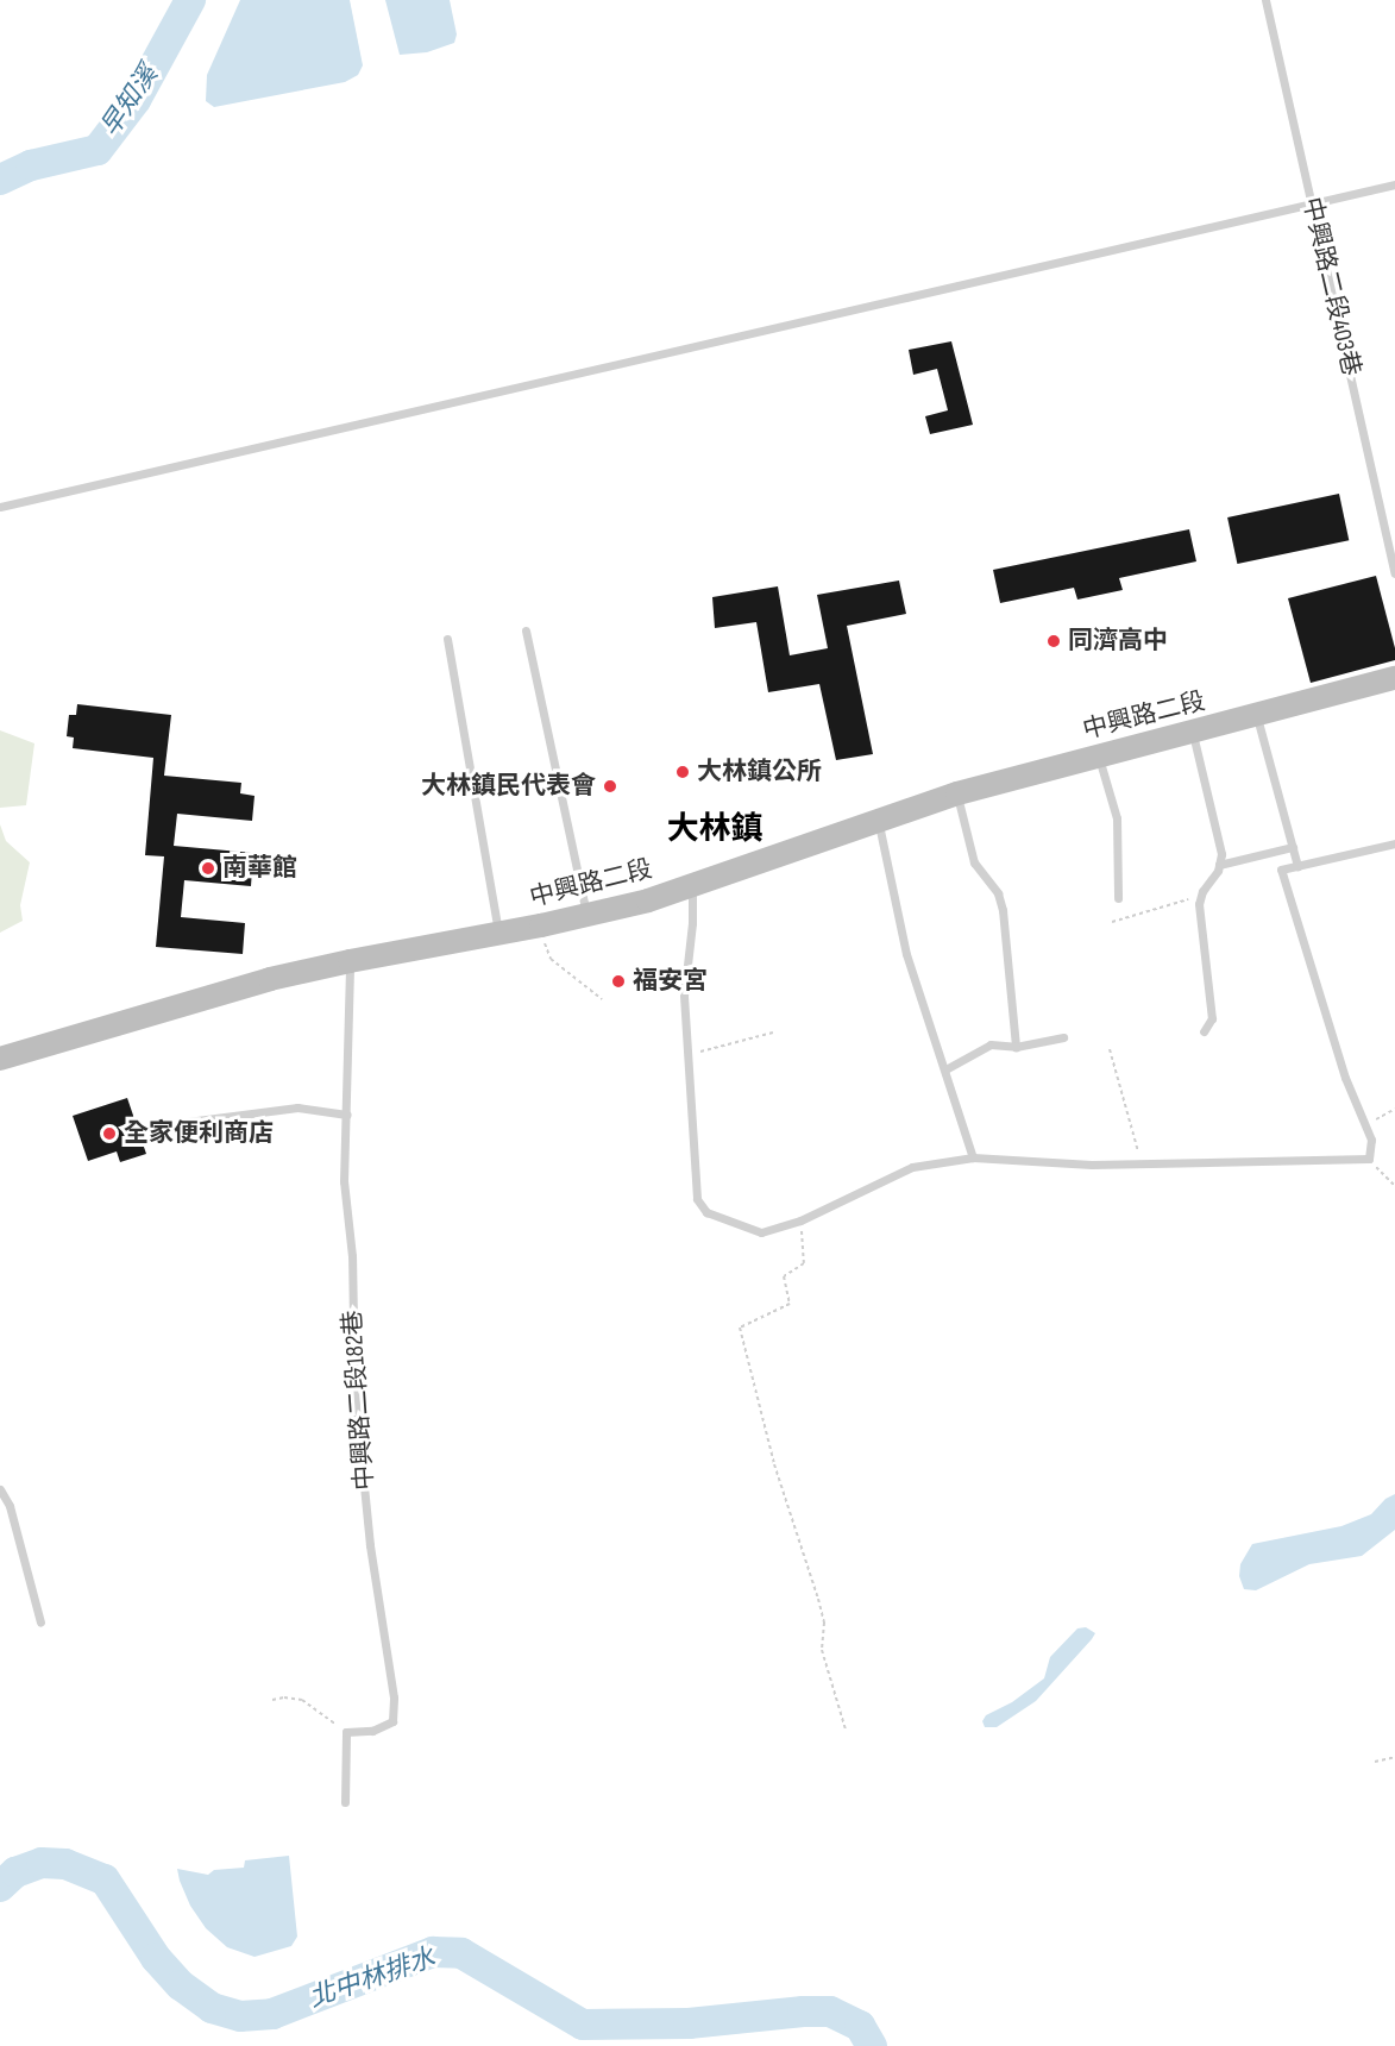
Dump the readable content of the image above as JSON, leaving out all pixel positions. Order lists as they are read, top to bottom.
{
  "streets": {
    "main road": ["中興路二段"],
    "lane": ["中興路二段403巷", "中興路二段182巷"]
  },
  "crossings": [
    ["中興路二段", "中興路二段182巷"]
  ],
  "districts": ["大林鎮"],
  "water": ["早知溪", "北中林排水"],
  "places": [
    "同濟高中",
    "大林鎮公所",
    "大林鎮民代表會",
    "南華館",
    "福安宮",
    "全家便利商店"
  ]
}
